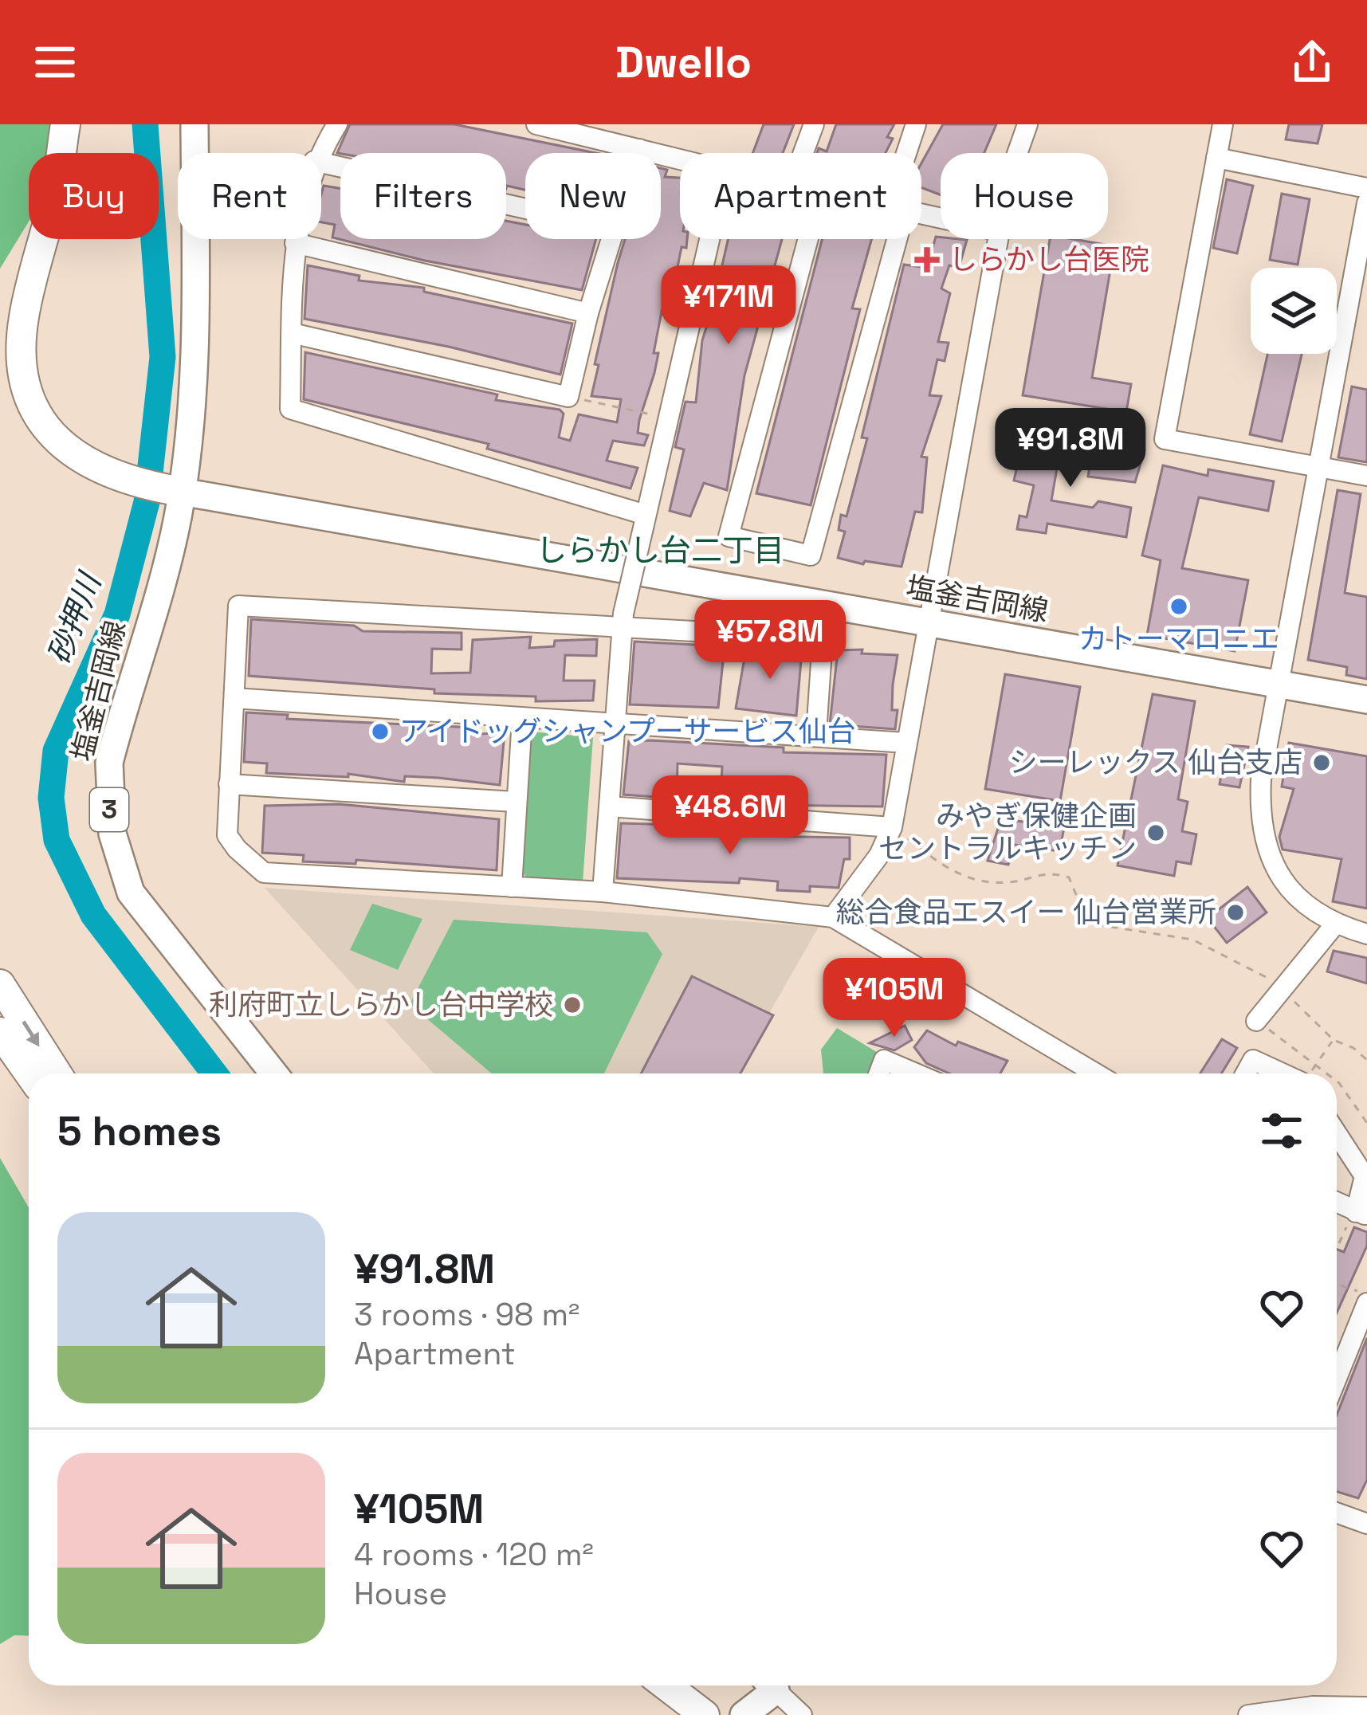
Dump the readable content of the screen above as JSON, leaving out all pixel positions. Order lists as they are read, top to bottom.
{
  "streets": {
    "main road": ["塩釜吉岡線", "3"]
  },
  "districts": ["しらかし台二丁目"],
  "water": ["砂押川"],
  "places": {
    "health": ["しらかし台医院"],
    "other": [
      "カトーマロニエ",
      "アイドッグシャンプーサービス仙台",
      "シーレックス 仙台支店",
      "みやぎ保健企画 セントラルキッチン",
      "総合食品エスイー 仙台営業所",
      "利府町立しらかし台中学校"
    ]
  },
  "page": {
    "header": "Dwello",
    "chip": [
      "Buy",
      "Rent",
      "Filters",
      "New",
      "Apartment",
      "House"
    ],
    "price": [
      "¥171M",
      "¥91.8M",
      "¥57.8M",
      "¥48.6M",
      "¥105M"
    ],
    "heading": "5 homes",
    "list": [
      {
        "name": "¥91.8M",
        "note": "3 rooms · 98 m² · Apartment"
      },
      {
        "name": "¥105M",
        "note": "4 rooms · 120 m² · House"
      }
    ]
  }
}
